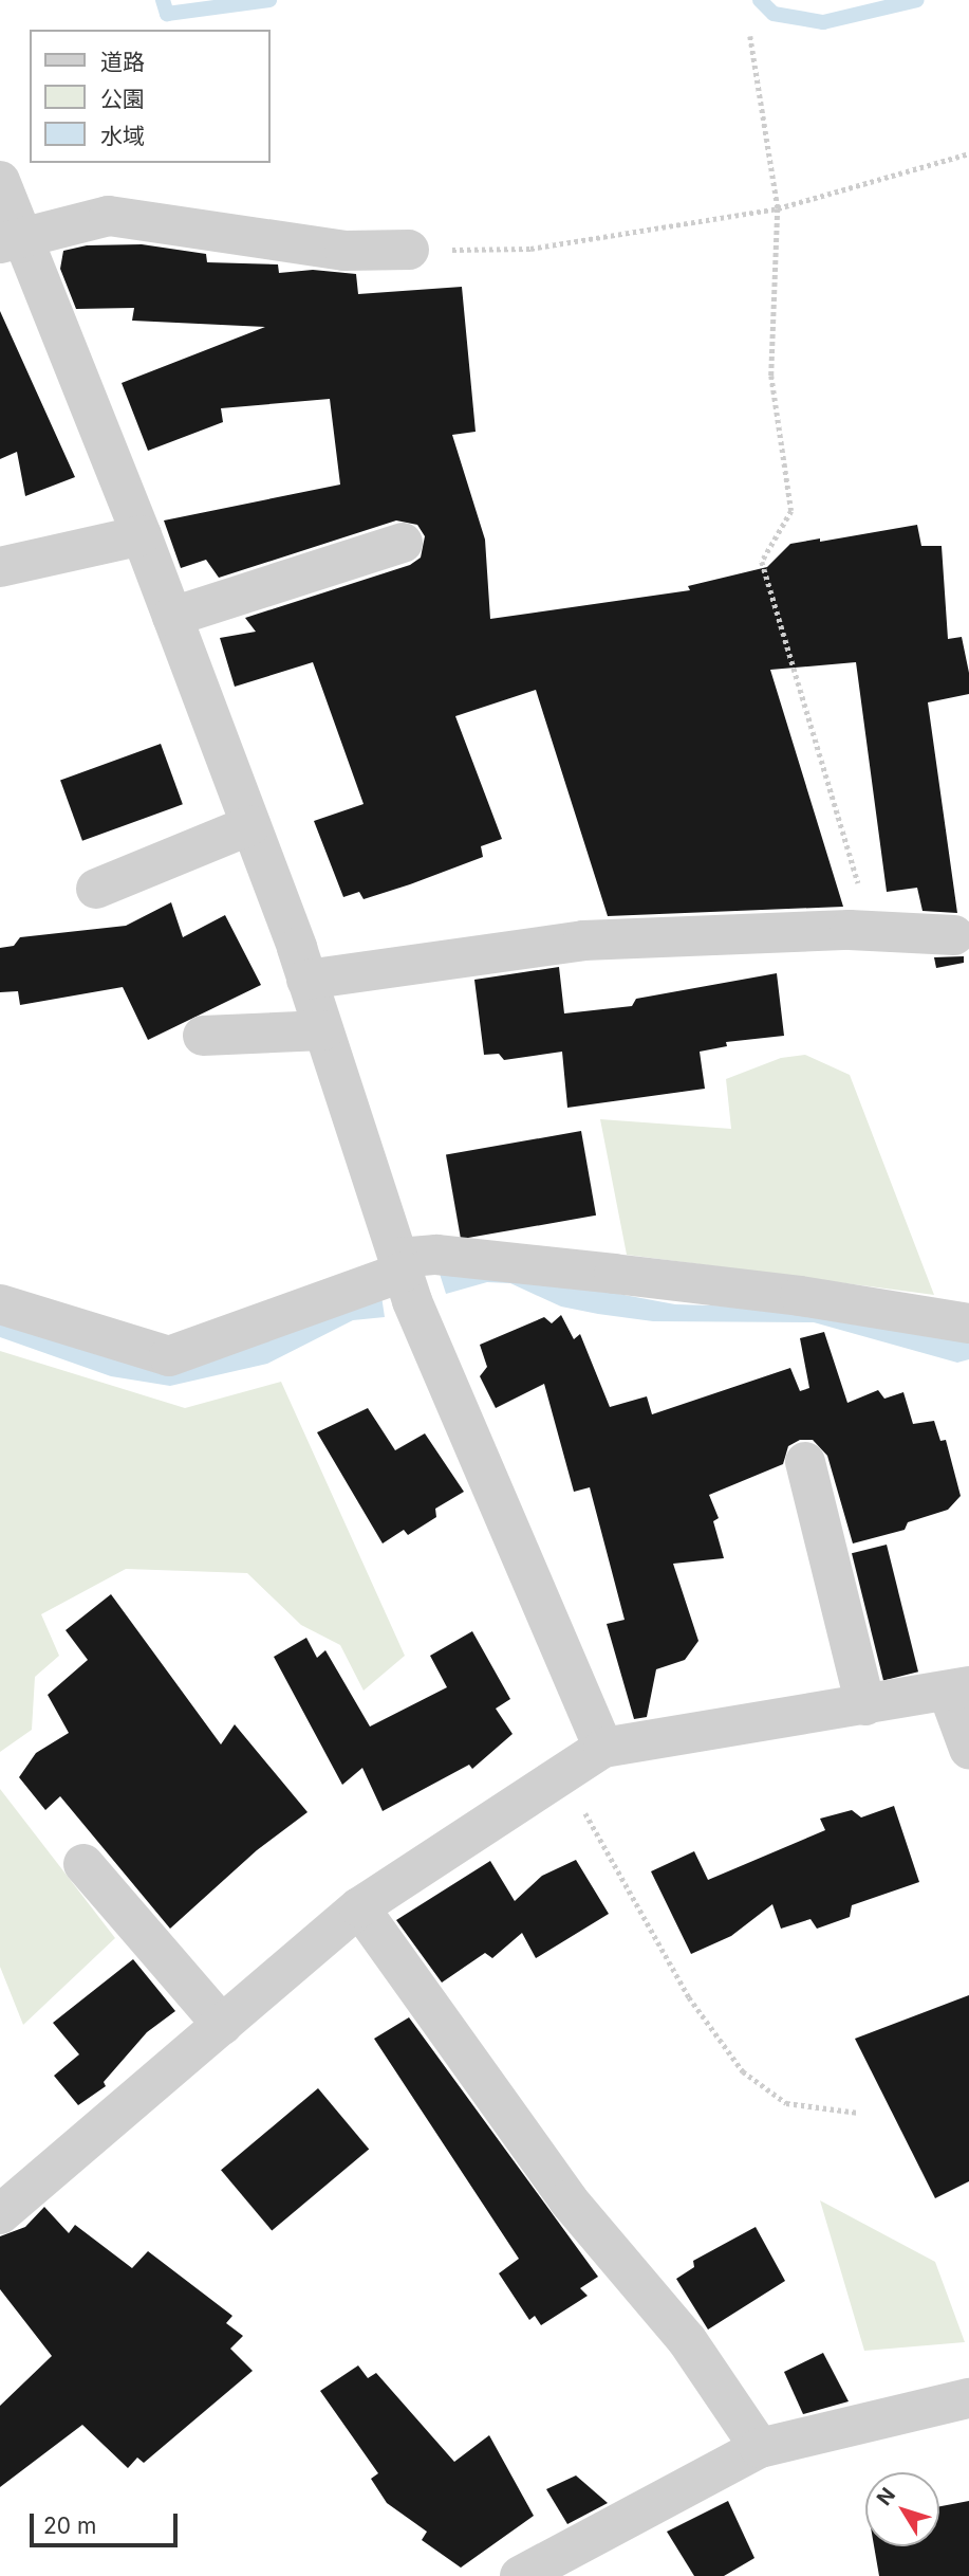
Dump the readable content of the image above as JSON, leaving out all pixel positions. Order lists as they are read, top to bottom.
{
  "legend": ["道路", "公園", "水域"],
  "scale_bar": "20 m",
  "north": "top left"
}
